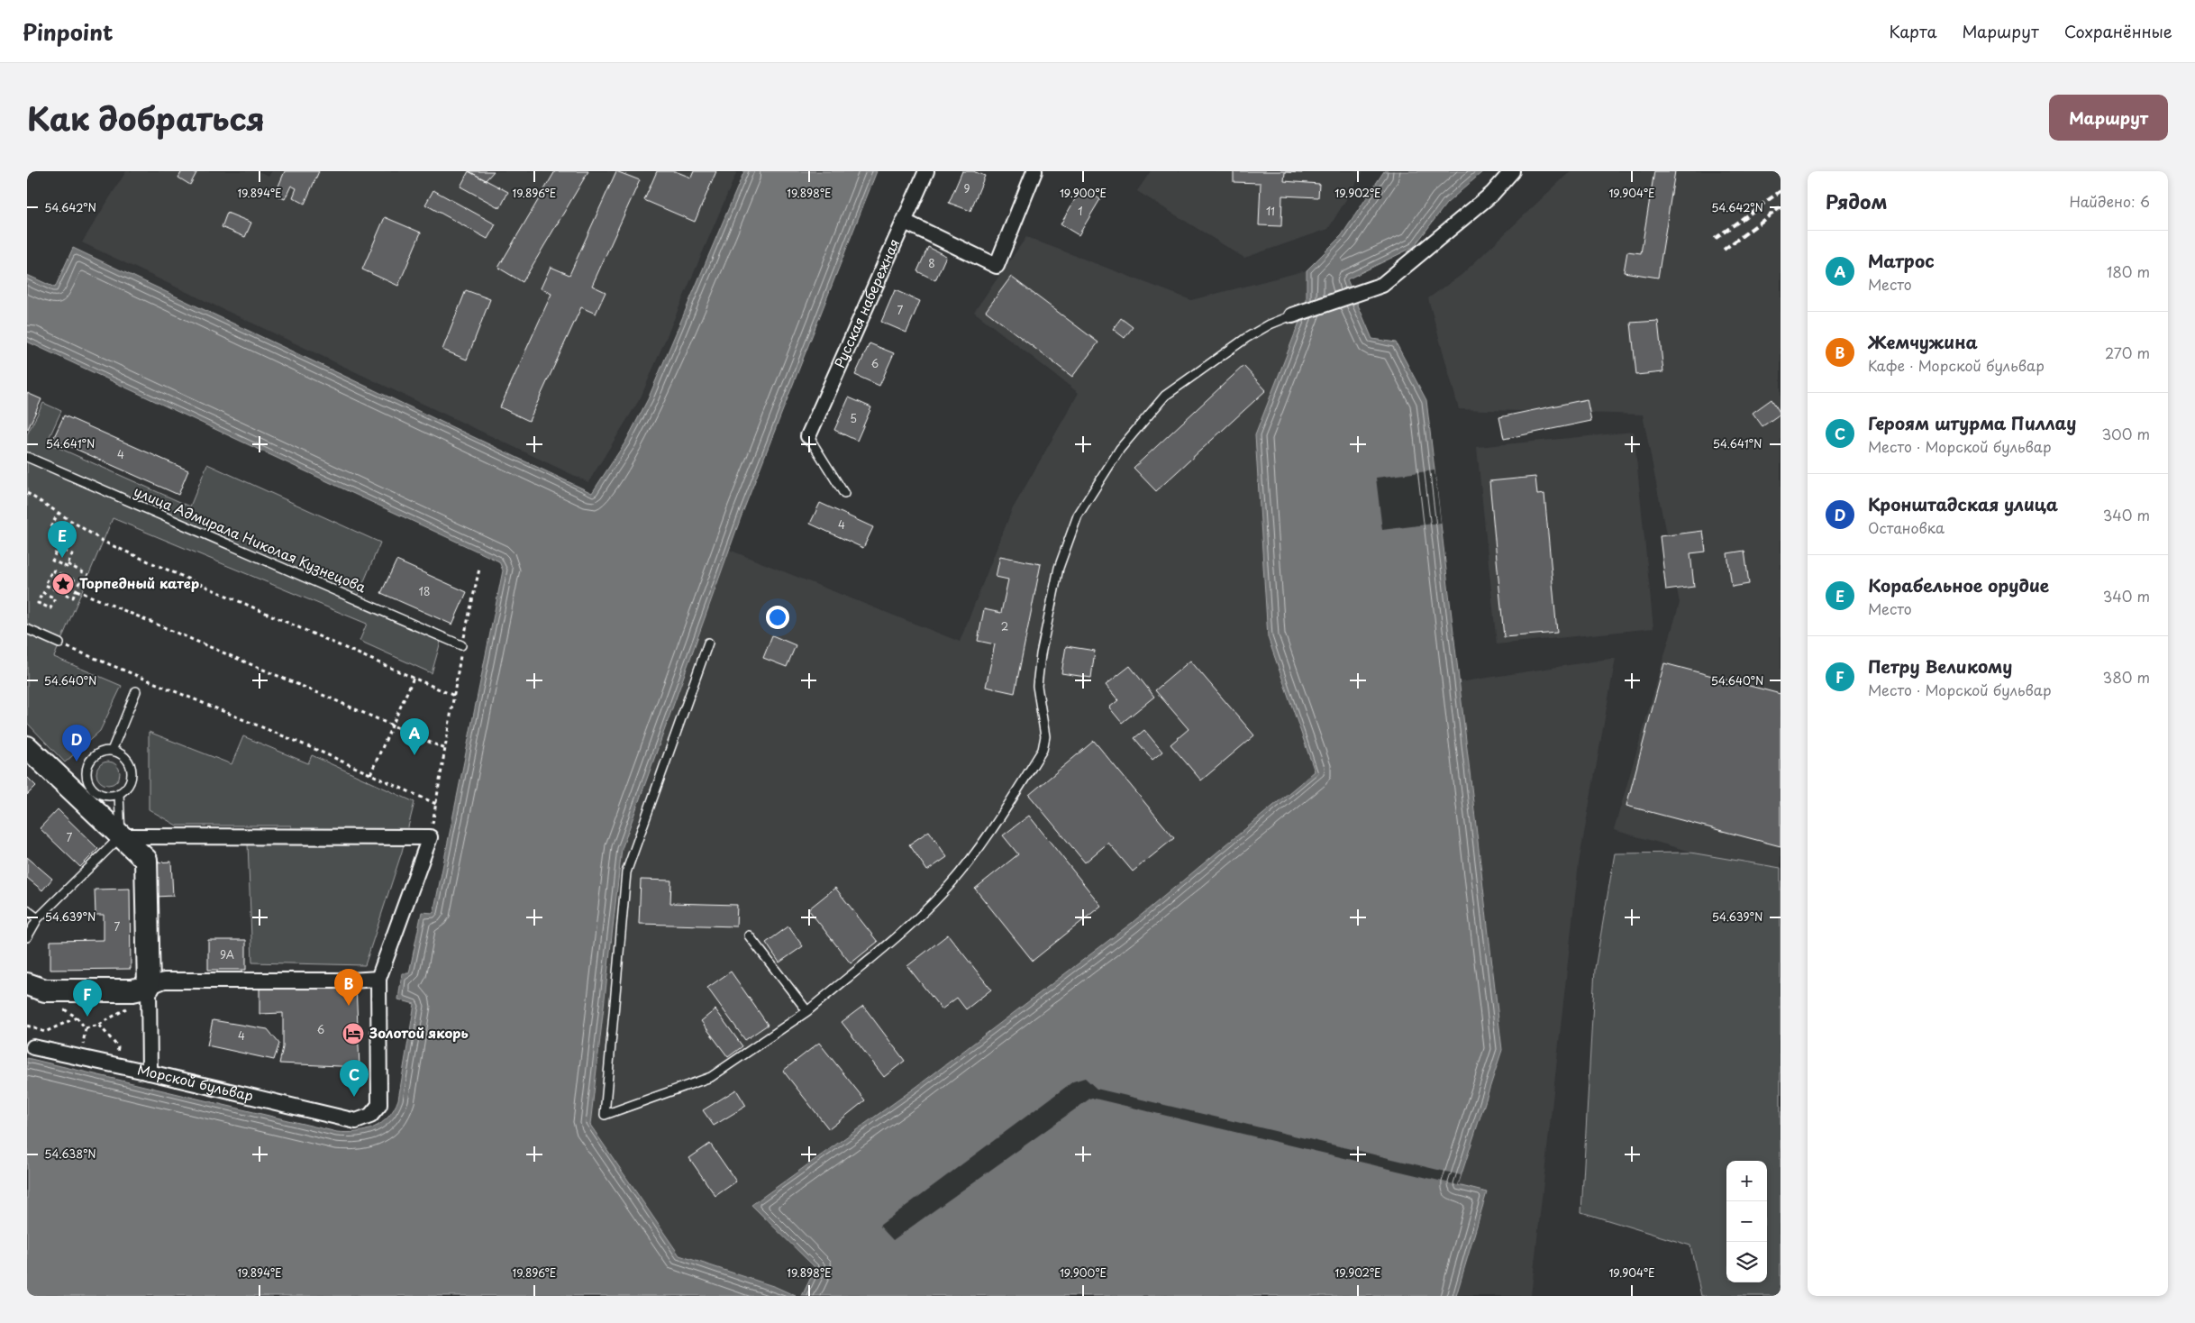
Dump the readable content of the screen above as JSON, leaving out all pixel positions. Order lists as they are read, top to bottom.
{
  "streets": {
    "street": ["Русская набережная", "Морской бульвар"],
    "lane": ["улица Адмирала Николая Кузнецова"]
  },
  "places": {
    "place": ["Торпедный катер"],
    "hotel": ["Золотой якорь"]
  },
  "house_numbers": [
    "9",
    "1",
    "11",
    "8",
    "7",
    "6",
    "5",
    "4",
    "4",
    "18",
    "2",
    "7",
    "7",
    "9А",
    "6",
    "4"
  ],
  "page": {
    "header": "Pinpoint",
    "nav": ["Карта", "Маршрут", "Сохранённые"],
    "title": "Как добраться",
    "buttons": "Маршрут",
    "heading": ["Рядом", "Найдено: 6"],
    "list": [
      {
        "mark": "A",
        "name": "Матрос",
        "note": "Место",
        "value": "180 m"
      },
      {
        "mark": "B",
        "name": "Жемчужина",
        "note": "Кафе · Морской бульвар",
        "value": "270 m"
      },
      {
        "mark": "C",
        "name": "Героям штурма Пиллау",
        "note": "Место · Морской бульвар",
        "value": "300 m"
      },
      {
        "mark": "D",
        "name": "Кронштадская улица",
        "note": "Остановка",
        "value": "340 m"
      },
      {
        "mark": "E",
        "name": "Корабельное орудие",
        "note": "Место",
        "value": "340 m"
      },
      {
        "mark": "F",
        "name": "Петру Великому",
        "note": "Место · Морской бульвар",
        "value": "380 m"
      }
    ],
    "pins": [
      "E",
      "A",
      "D",
      "B",
      "F",
      "C"
    ],
    "map_buttons": ["+", "−"]
  },
  "coordinates": [
    "19.894°E",
    "19.896°E",
    "19.898°E",
    "19.900°E",
    "19.902°E",
    "19.904°E",
    "54.642°N",
    "54.641°N",
    "54.640°N",
    "54.639°N",
    "54.638°N"
  ]
}
